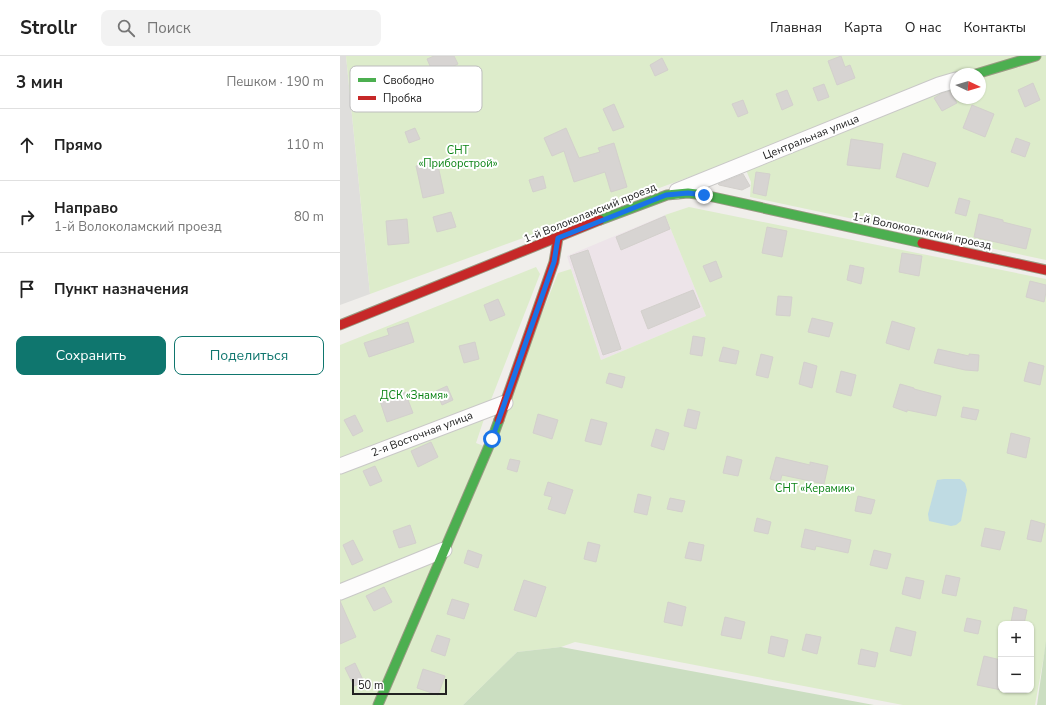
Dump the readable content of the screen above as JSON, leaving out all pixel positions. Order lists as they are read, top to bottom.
{
  "streets": {
    "street": ["Центральная улица", "1-й Волоколамский проезд", "2-я Восточная улица"]
  },
  "crossings": [
    ["Центральная улица", "1-й Волоколамский проезд"]
  ],
  "parks": ["СНТ «Приборстрой»", "ДСК «Знамя»", "СНТ «Керамик»"],
  "legend": ["Свободно", "Пробка"],
  "scale_bar": "50 m",
  "north": "right",
  "page": {
    "header": "Strollr",
    "search": "Поиск",
    "nav": [
      "Главная",
      "Карта",
      "О нас",
      "Контакты"
    ],
    "heading": ["3 мин", "Пешком · 190 m"],
    "list": [
      ["Прямо", "110 m"],
      ["Направо", "1-й Волоколамский проезд", "80 m"],
      "Пункт назначения"
    ],
    "buttons": ["Сохранить", "Поделиться"],
    "map_buttons": ["+", "−"],
    "scale": "50 m"
  }
}
